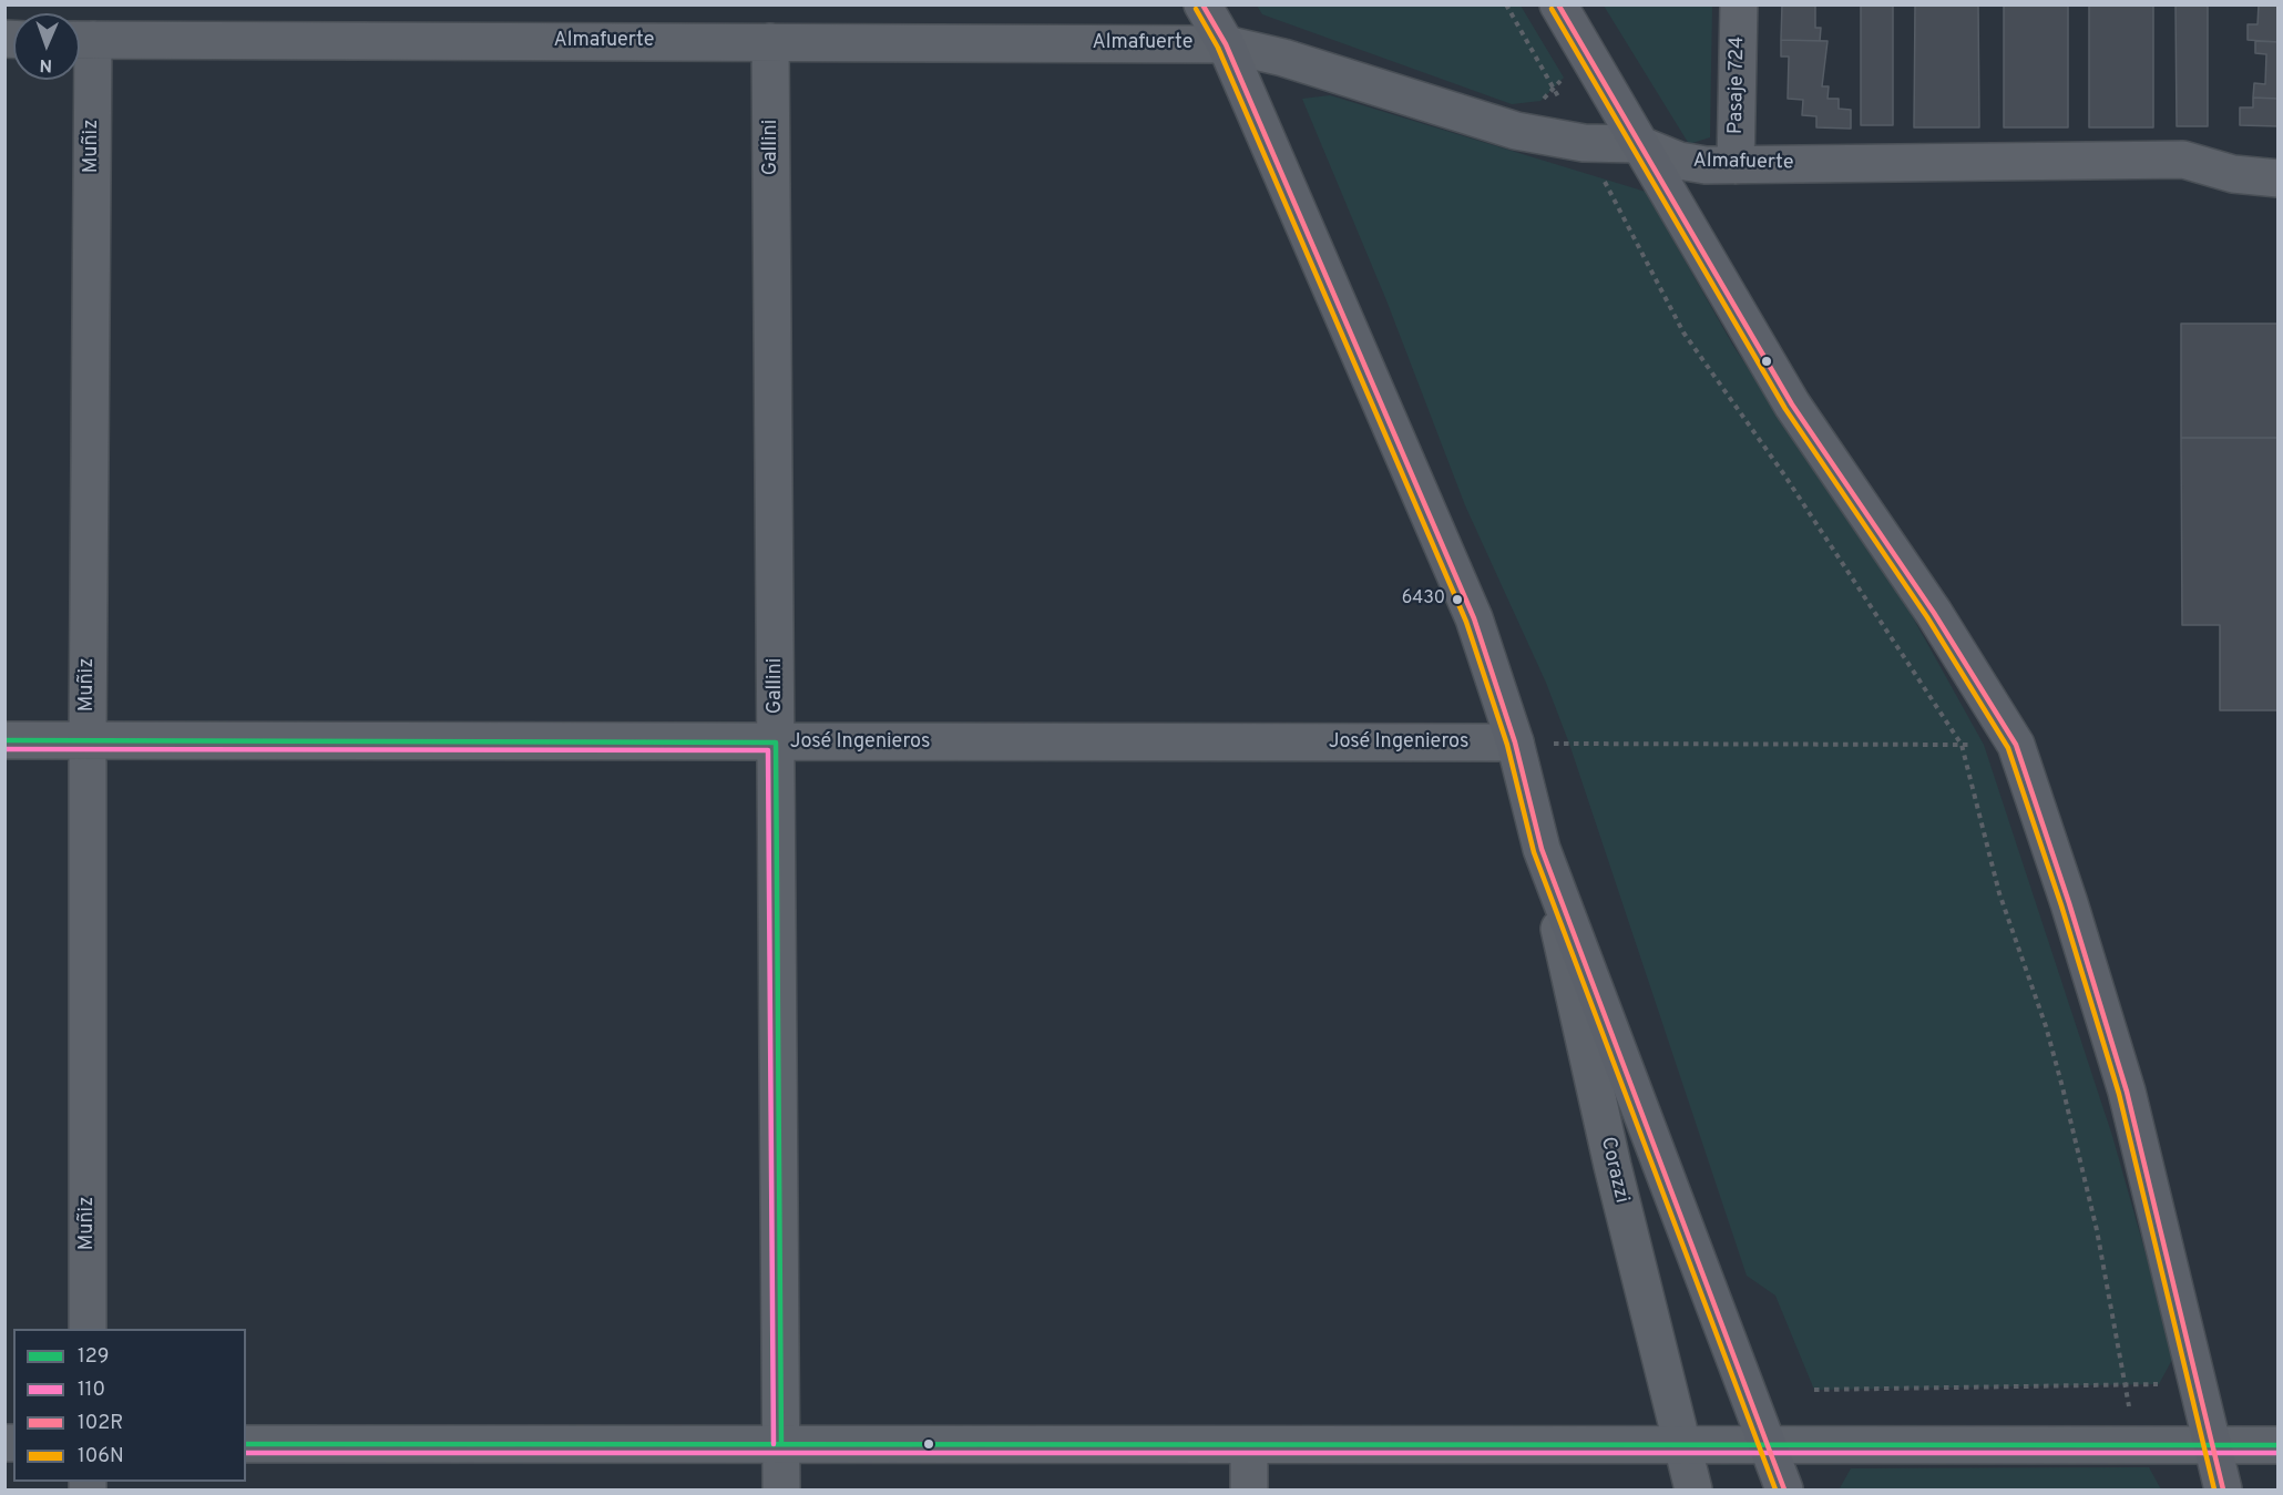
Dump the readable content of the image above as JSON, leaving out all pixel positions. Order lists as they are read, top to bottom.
{
  "streets": {
    "street": [
      "Almafuerte",
      "Pasaje 724",
      "Muñiz",
      "Gallini",
      "José Ingenieros",
      "Corazzi"
    ]
  },
  "crossings": [
    ["Almafuerte", "Pasaje 724"],
    ["Almafuerte", "Muñiz"],
    ["Almafuerte", "Gallini"],
    ["Muñiz", "José Ingenieros"],
    ["Gallini", "José Ingenieros"]
  ],
  "places": ["6430"],
  "lines": [
    "transit line 102R",
    "transit line 106N",
    "transit line 129",
    "transit line 110"
  ],
  "legend": [
    "129",
    "110",
    "102R",
    "106N"
  ],
  "north": "bottom"
}
